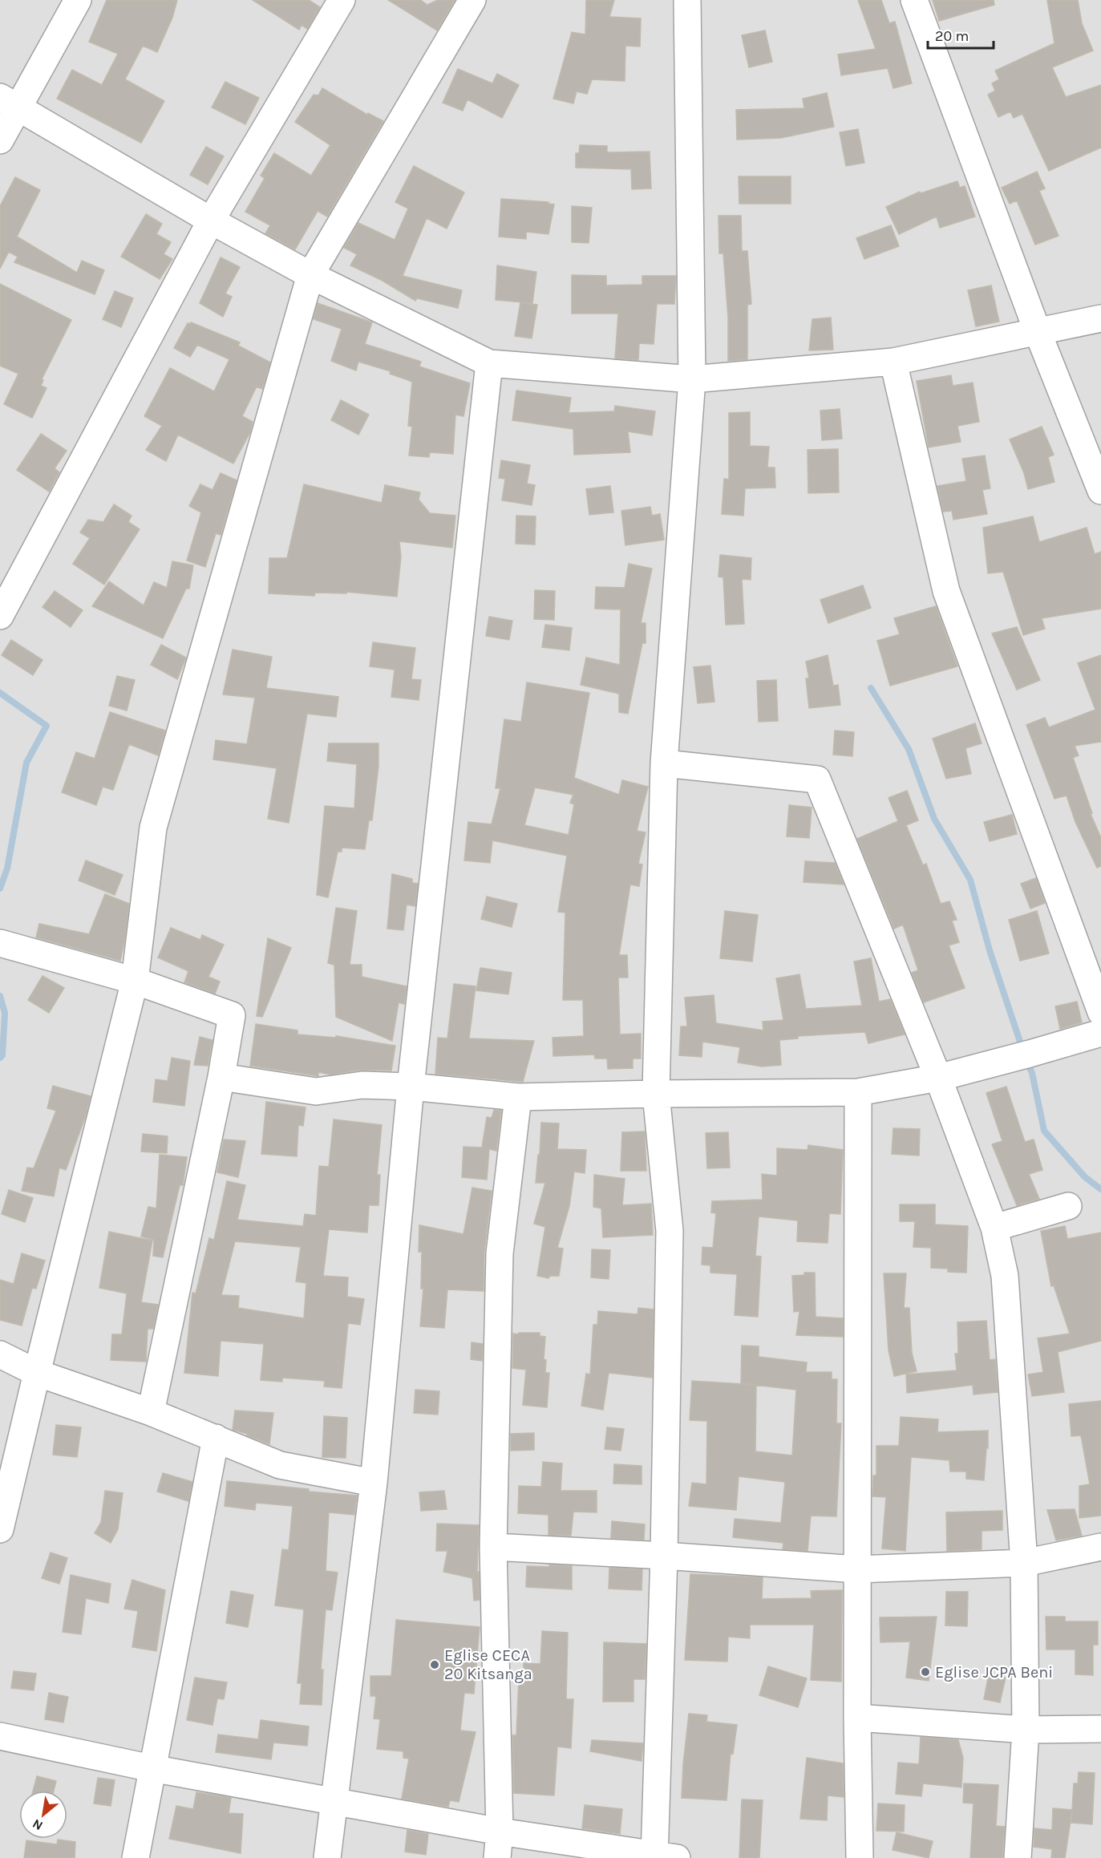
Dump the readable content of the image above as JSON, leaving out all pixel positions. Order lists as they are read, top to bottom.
{
  "places": ["Eglise CECA 20 Kitsanga", "Eglise JCPA Beni"],
  "scale_bar": "20 m",
  "north": "bottom left"
}
